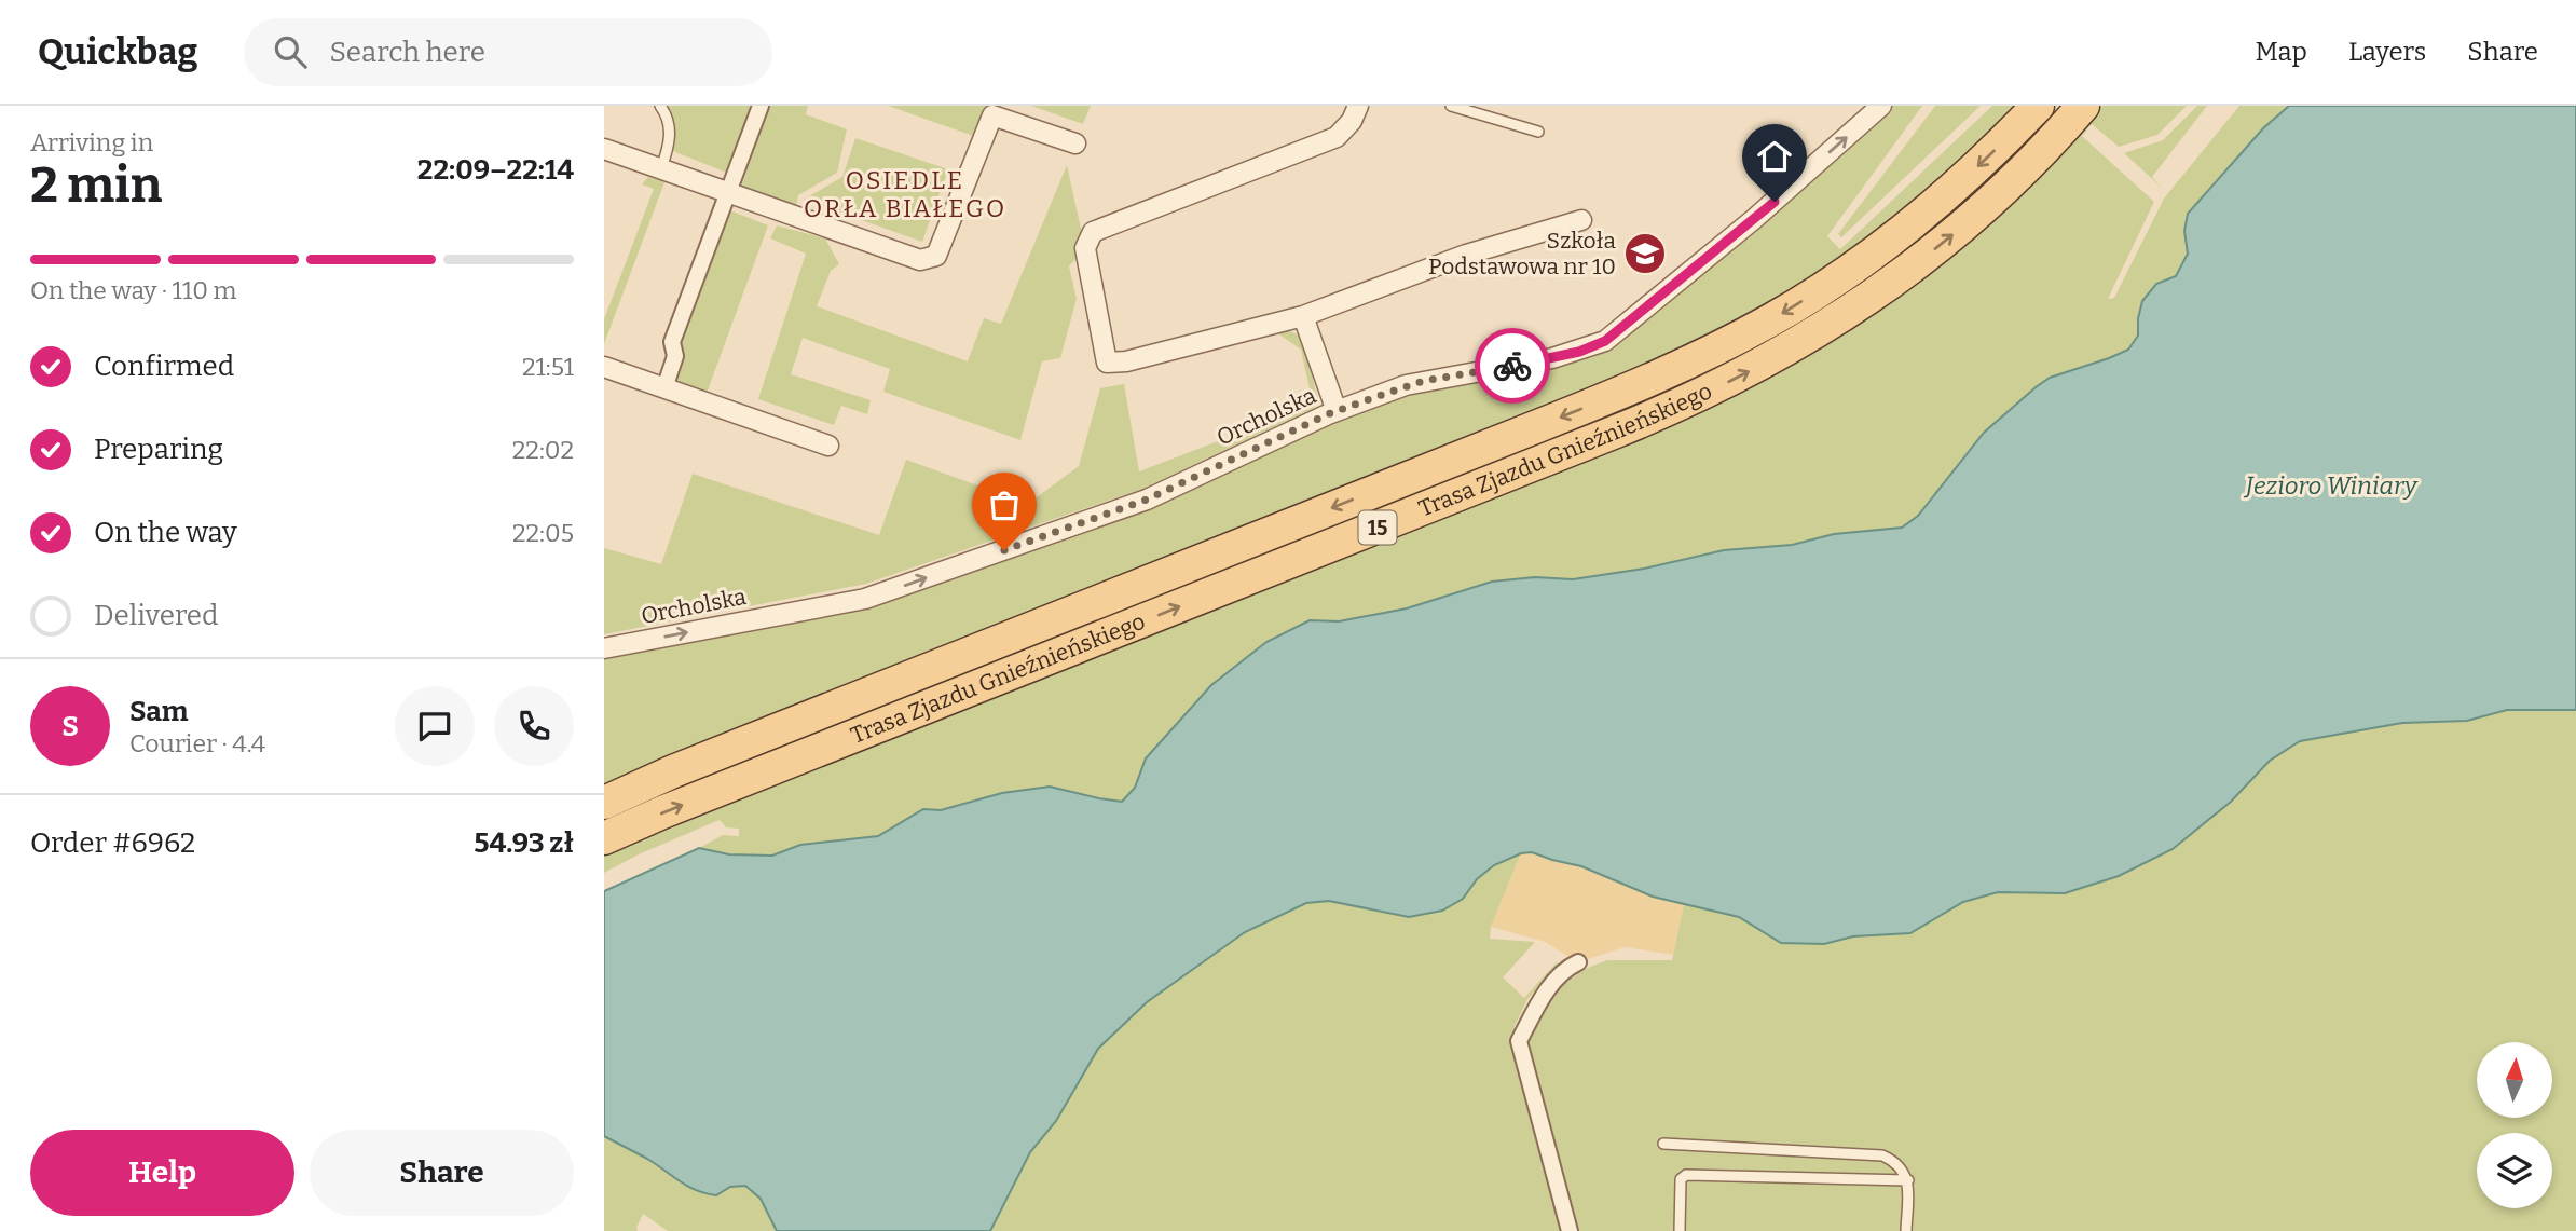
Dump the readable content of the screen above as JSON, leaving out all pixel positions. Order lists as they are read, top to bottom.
{
  "streets": {
    "main road": ["Trasa Zjazdu Gnieźnieńskiego", "15"],
    "street": ["Orcholska"]
  },
  "one_way": ["Orcholska"],
  "districts": ["OSIEDLE ORŁA BIAŁEGO"],
  "water": ["Jezioro Winiary"],
  "places": {
    "school or university": ["Szkoła Podstawowa nr 10"]
  },
  "north": "top",
  "page": {
    "header": "Quickbag",
    "search": "Search here",
    "nav": ["Map", "Layers", "Share"],
    "heading": ["2 min", "Arriving in", "22:09–22:14"],
    "panel": [
      "Sam",
      "Courier · 4.4",
      "Order #6962",
      "54.93 zł"
    ],
    "bar": "On the way · 110 m",
    "list": [
      ["Confirmed", "21:51"],
      ["Preparing", "22:02"],
      ["On the way", "22:05"],
      "Delivered"
    ],
    "round": "S",
    "buttons": ["Help", "Share"]
  }
}
